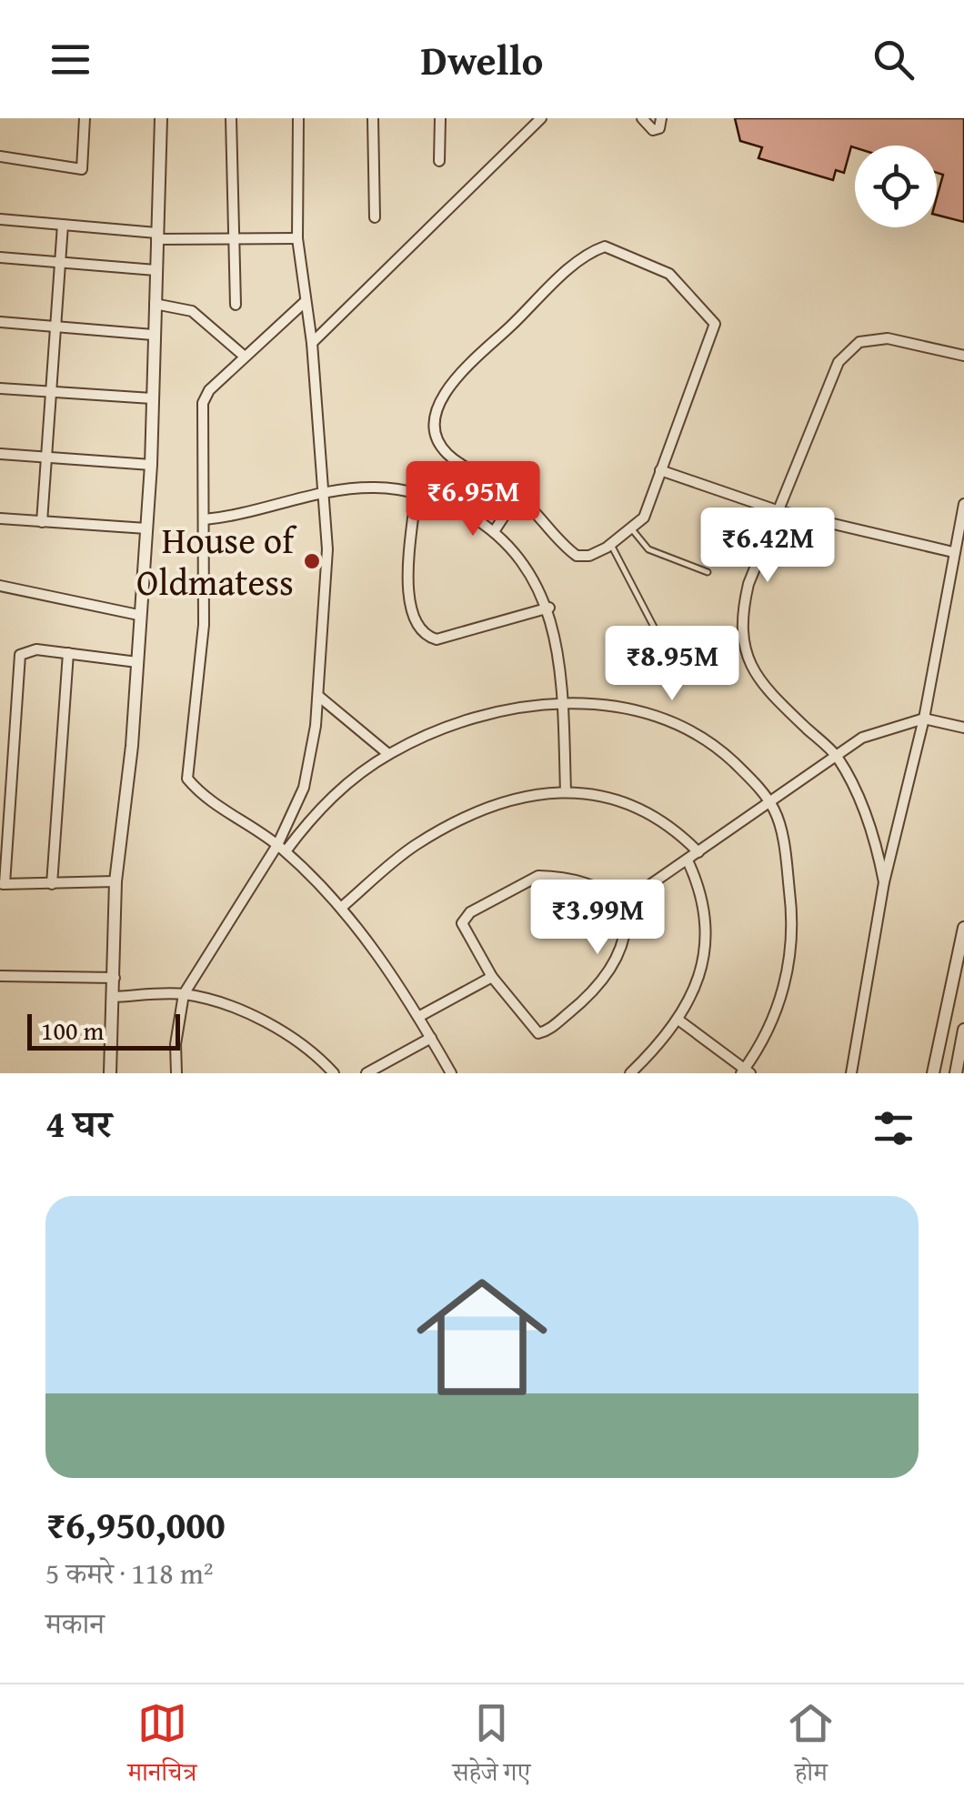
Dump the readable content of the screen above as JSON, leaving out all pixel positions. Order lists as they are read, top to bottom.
{
  "places": ["House of Oldmatess"],
  "scale_bar": "100 m",
  "page": {
    "header": "Dwello",
    "price": [
      "₹6.95M",
      "₹6.42M",
      "₹8.95M",
      "₹3.99M"
    ],
    "scale": "100 m",
    "heading": "4 घर",
    "list": [
      {
        "name": "₹6,950,000",
        "note": "5 कमरे · 118 m² · मकान"
      }
    ],
    "tabs": ["मानचित्र", "सहेजे गए", "होम"]
  }
}
